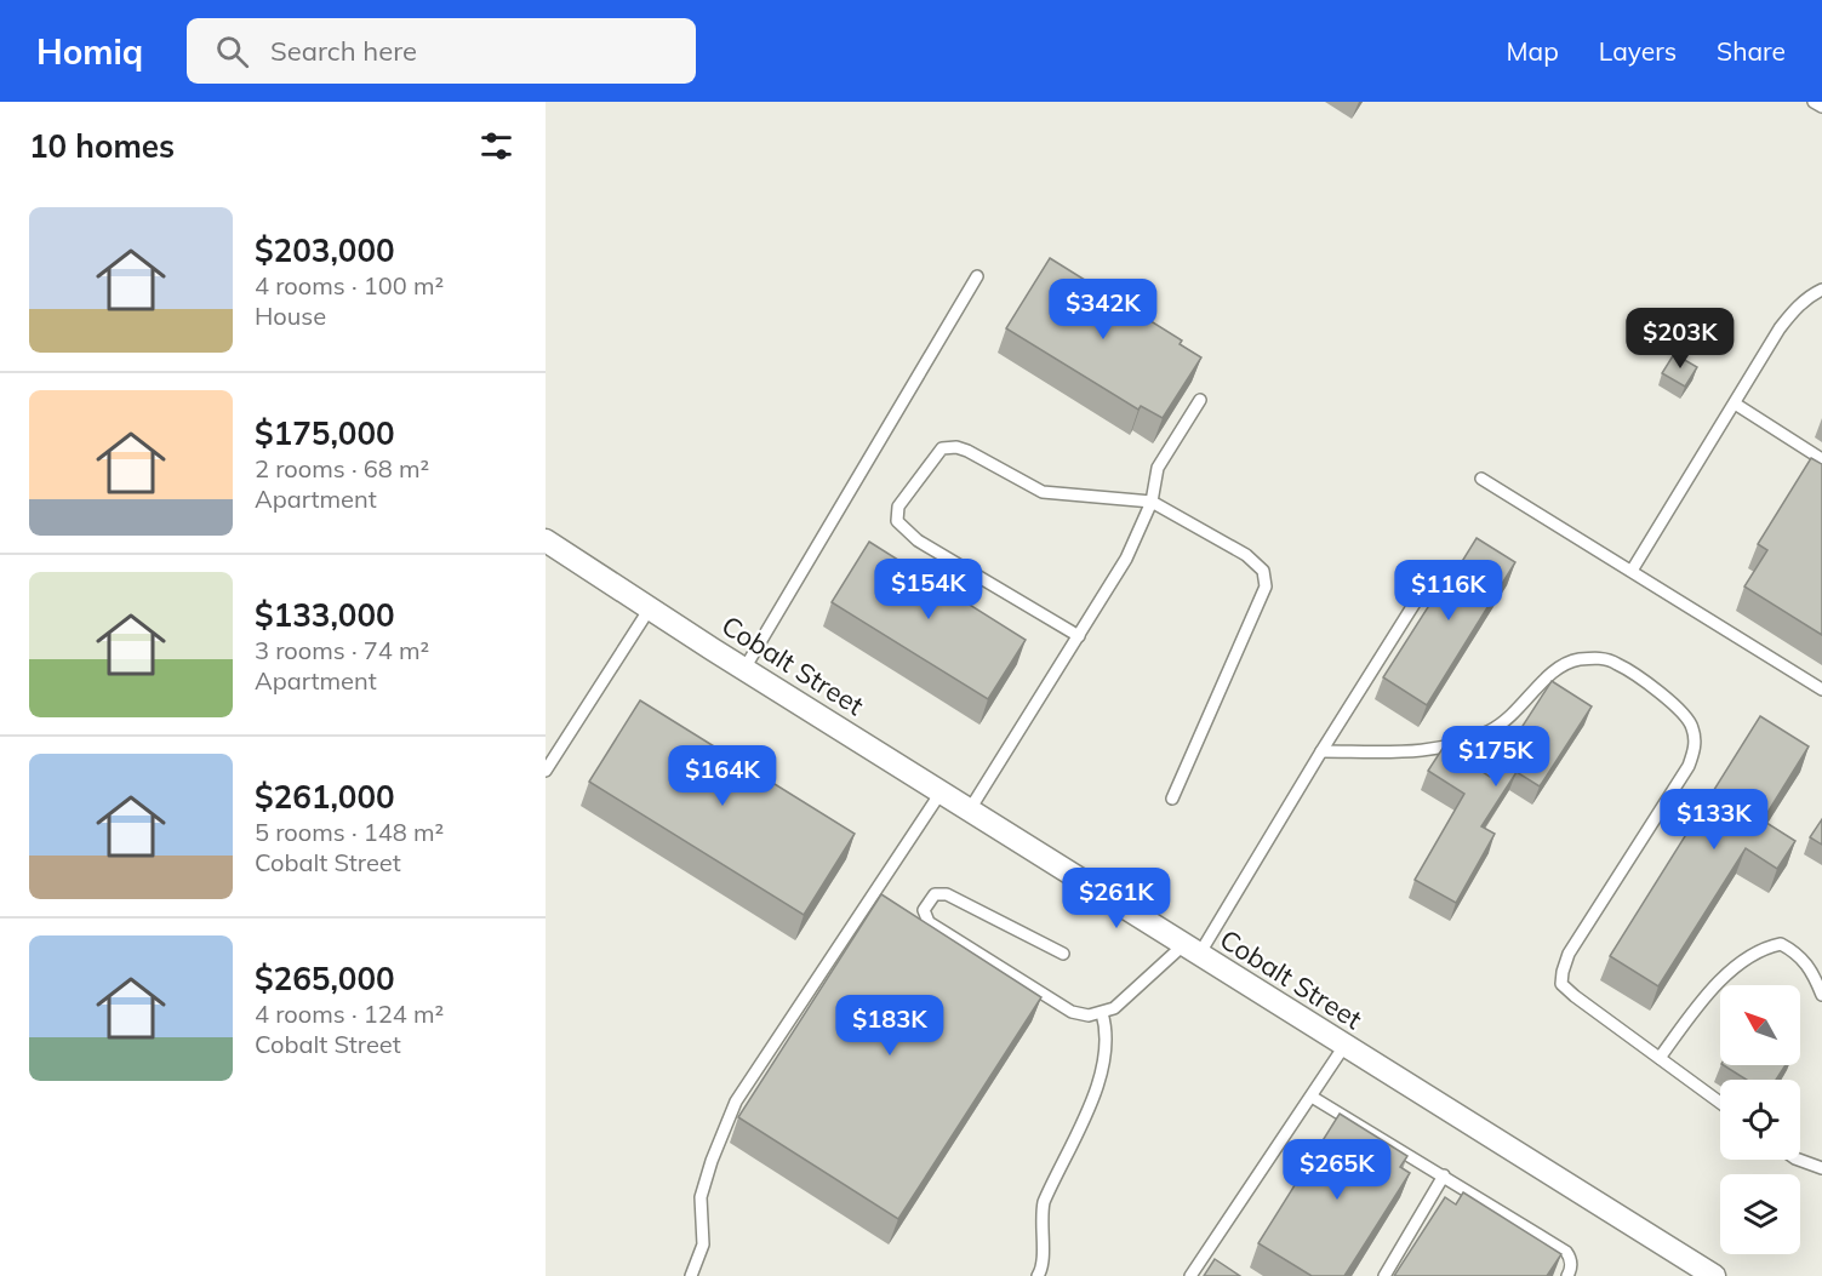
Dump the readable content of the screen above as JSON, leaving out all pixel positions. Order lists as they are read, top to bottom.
{
  "streets": {
    "street": ["Cobalt Street"]
  },
  "north": "top left",
  "page": {
    "header": "Homiq",
    "search": "Search here",
    "nav": ["Map", "Layers", "Share"],
    "heading": "10 homes",
    "list": [
      {
        "name": "$203,000",
        "note": "4 rooms · 100 m² · House"
      },
      {
        "name": "$175,000",
        "note": "2 rooms · 68 m² · Apartment"
      },
      {
        "name": "$133,000",
        "note": "3 rooms · 74 m² · Apartment"
      },
      {
        "name": "$261,000",
        "note": "5 rooms · 148 m² · Cobalt Street"
      },
      {
        "name": "$265,000",
        "note": "4 rooms · 124 m² · Cobalt Street"
      }
    ],
    "price": [
      "$342K",
      "$203K",
      "$154K",
      "$116K",
      "$175K",
      "$164K",
      "$133K",
      "$261K",
      "$183K",
      "$265K"
    ]
  }
}
